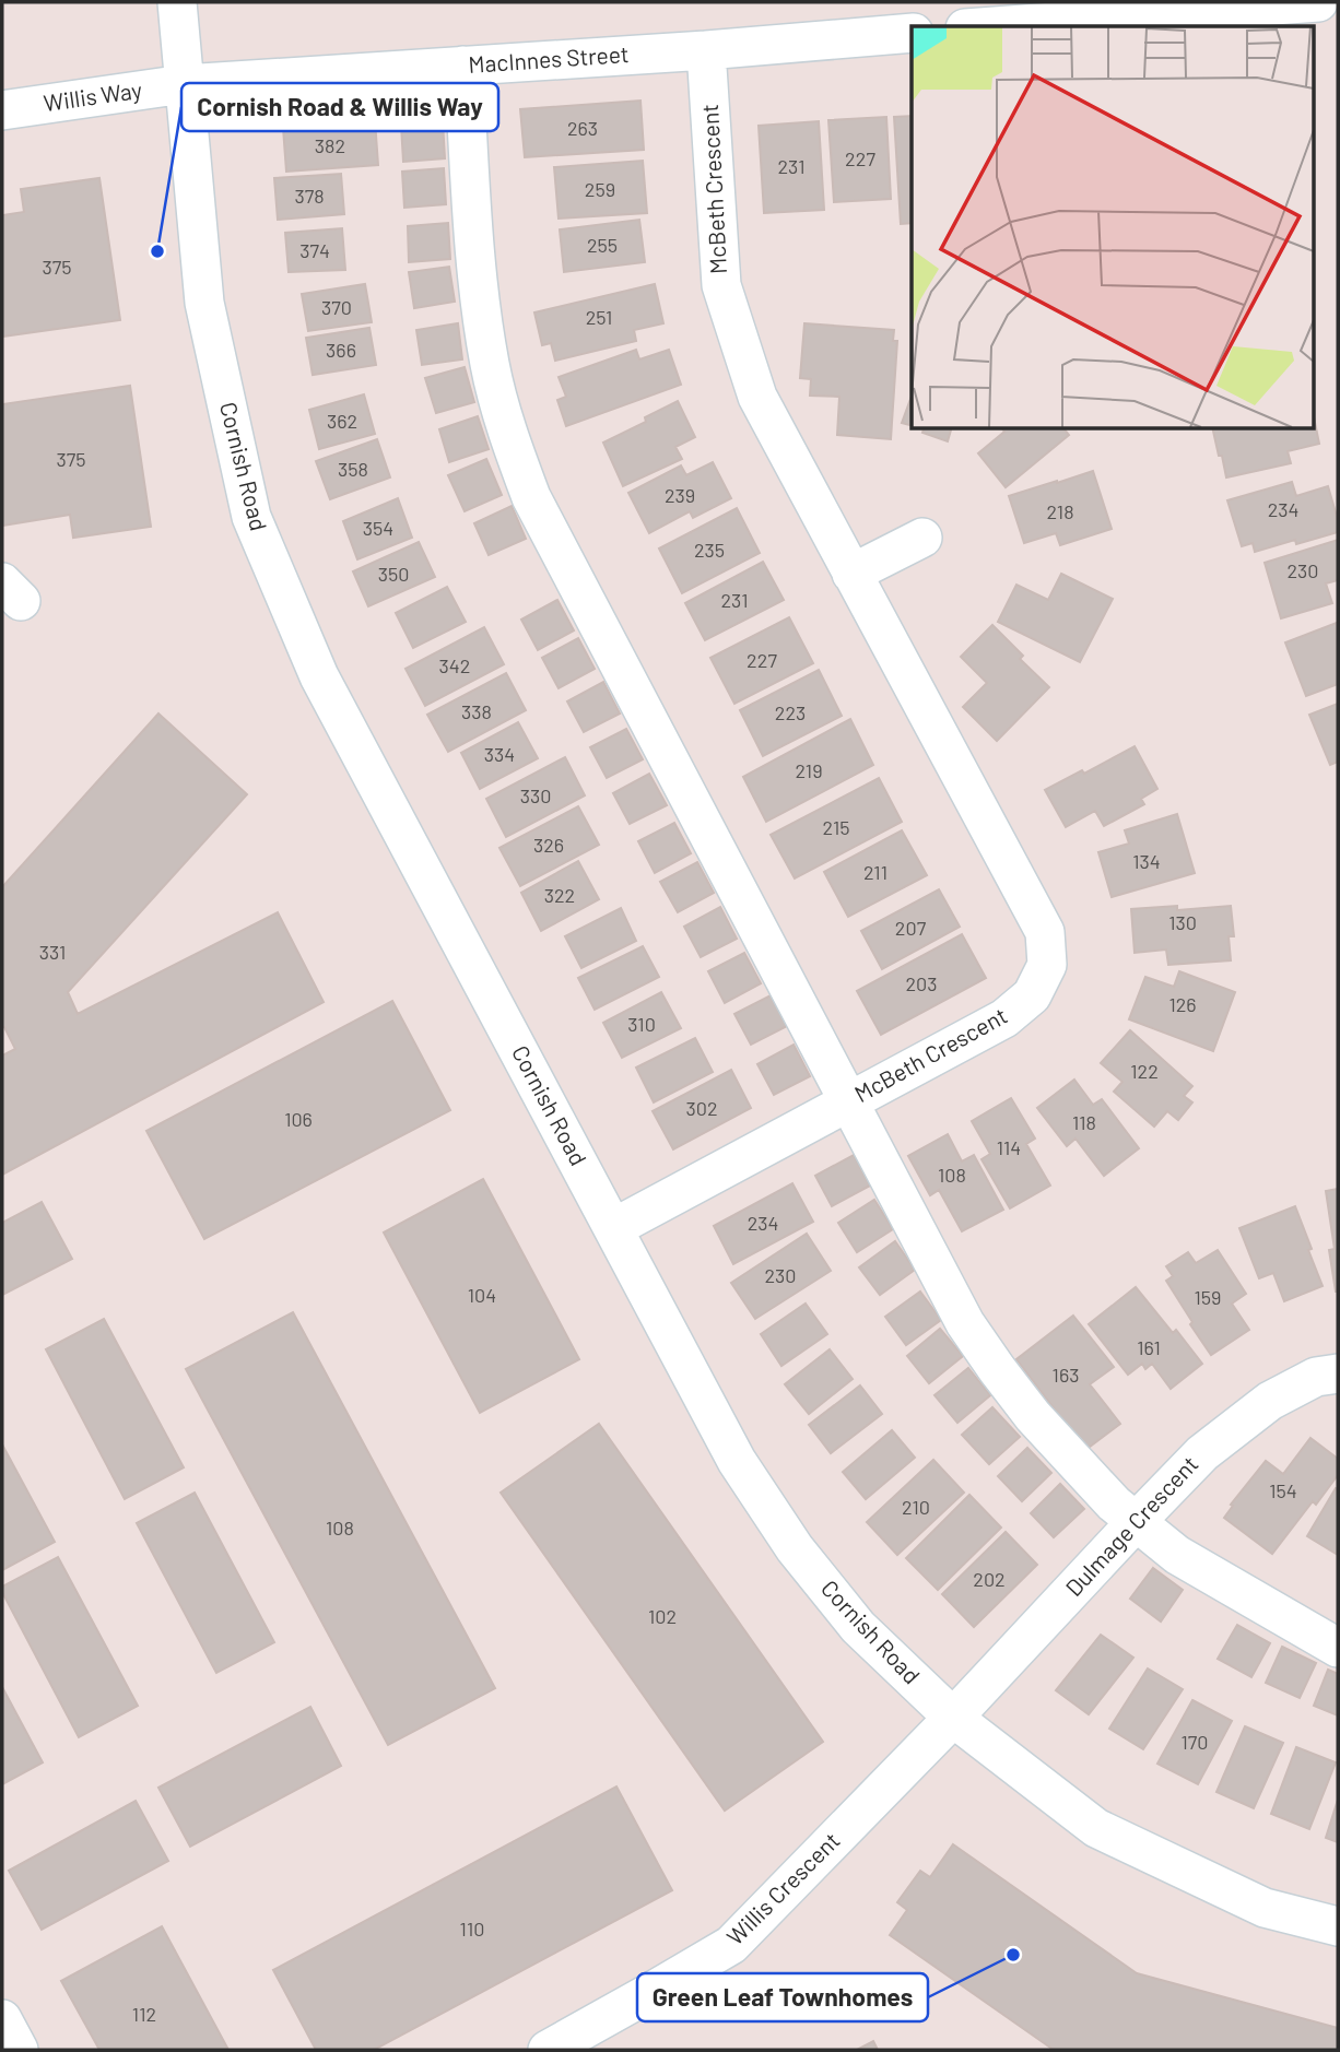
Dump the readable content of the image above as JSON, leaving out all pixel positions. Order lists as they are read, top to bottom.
{
  "streets": {
    "street": [
      "MacInnes Street",
      "Willis Way",
      "McBeth Crescent",
      "Cornish Road",
      "Dulmage Crescent",
      "Willis Crescent"
    ]
  },
  "crossings": [
    ["MacInnes Street", "Willis Way"],
    ["MacInnes Street", "McBeth Crescent"],
    ["MacInnes Street", "Cornish Road"],
    ["Willis Way", "Cornish Road"],
    ["McBeth Crescent", "Cornish Road"],
    ["Cornish Road", "Dulmage Crescent"],
    ["Cornish Road", "Willis Crescent"],
    ["Dulmage Crescent", "Willis Crescent"]
  ],
  "places": ["Cornish Road & Willis Way", "Green Leaf Townhomes"],
  "house_numbers": [
    "263",
    "382",
    "227",
    "231",
    "259",
    "378",
    "255",
    "374",
    "375",
    "370",
    "251",
    "366",
    "362",
    "375",
    "358",
    "239",
    "234",
    "218",
    "354",
    "235",
    "230",
    "350",
    "231",
    "227",
    "342",
    "338",
    "223",
    "334",
    "219",
    "330",
    "215",
    "326",
    "134",
    "211",
    "322",
    "130",
    "207",
    "331",
    "203",
    "126",
    "310",
    "122",
    "302",
    "106",
    "118",
    "114",
    "108",
    "234",
    "230",
    "104",
    "159",
    "161",
    "163",
    "154",
    "210",
    "108",
    "202",
    "102",
    "170",
    "110",
    "112"
  ]
}
